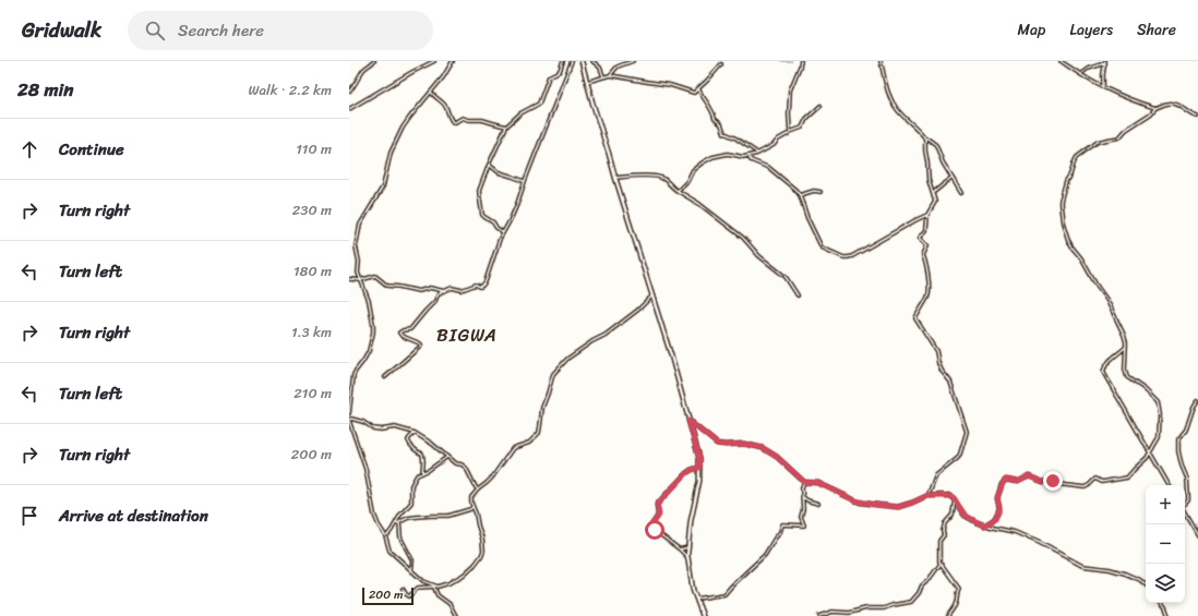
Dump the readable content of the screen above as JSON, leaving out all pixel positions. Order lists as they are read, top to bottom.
{
  "districts": ["BIGWA"],
  "scale_bar": "200 m",
  "page": {
    "header": "Gridwalk",
    "search": "Search here",
    "nav": ["Map", "Layers", "Share"],
    "heading": ["28 min", "Walk · 2.2 km"],
    "list": [
      ["Continue", "110 m"],
      ["Turn right", "230 m"],
      ["Turn left", "180 m"],
      ["Turn right", "1.3 km"],
      ["Turn left", "210 m"],
      ["Turn right", "200 m"],
      "Arrive at destination"
    ],
    "map_buttons": ["+", "−"],
    "scale": "200 m"
  }
}
